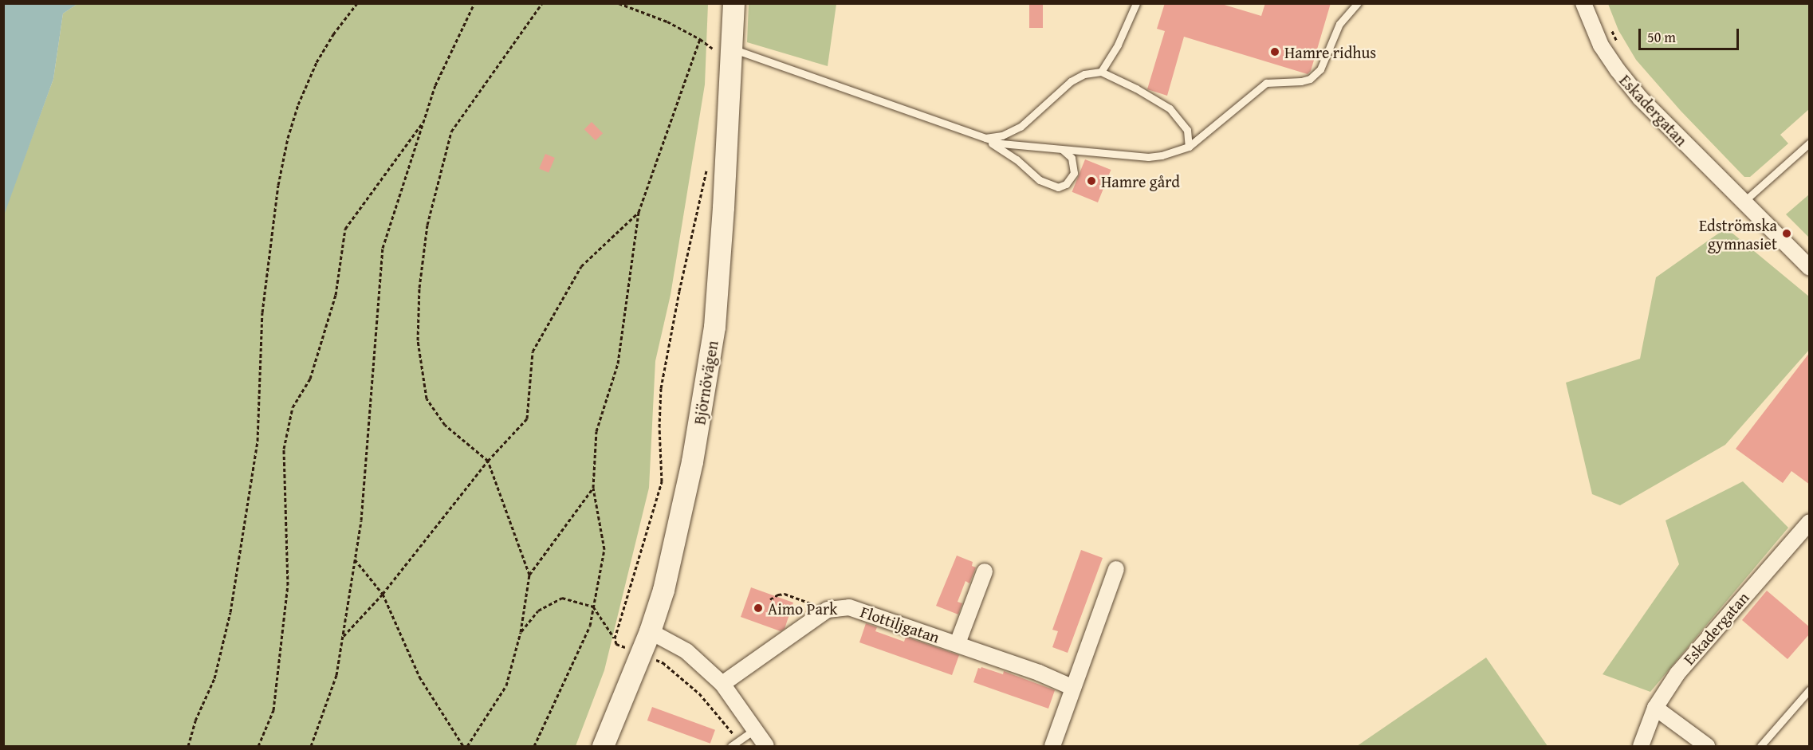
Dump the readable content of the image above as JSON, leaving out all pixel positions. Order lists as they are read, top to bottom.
{
  "streets": {
    "main road": ["Björnövägen"],
    "street": ["Eskadergatan", "Flottiljgatan"]
  },
  "places": [
    "Hamre ridhus",
    "Hamre gård",
    "Edströmska gymnasiet",
    "Aimo Park"
  ],
  "scale_bar": "50 m"
}
